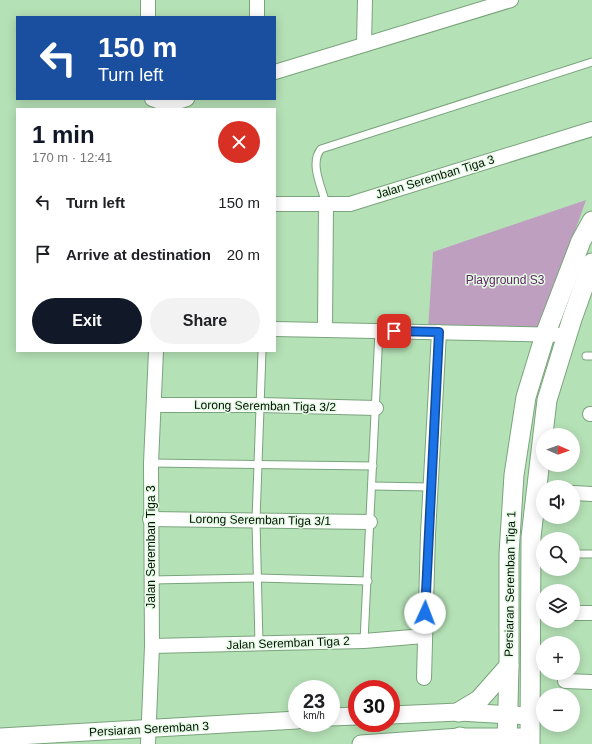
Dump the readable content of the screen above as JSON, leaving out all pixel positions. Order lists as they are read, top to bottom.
{
  "streets": {
    "main road": ["Persiaran Seremban Tiga 1"],
    "street": [
      "Jalan Seremban Tiga 3",
      "Lorong Seremban Tiga 3/2",
      "Lorong Seremban Tiga 3/1",
      "Jalan Seremban Tiga 2",
      "Persiaran Seremban 3"
    ]
  },
  "crossings": [
    ["Jalan Seremban Tiga 3", "Lorong Seremban Tiga 3/2"],
    ["Jalan Seremban Tiga 3", "Lorong Seremban Tiga 3/1"],
    ["Jalan Seremban Tiga 3", "Jalan Seremban Tiga 2"],
    ["Jalan Seremban Tiga 3", "Persiaran Seremban 3"]
  ],
  "parks": ["Playground S3"],
  "north": "right",
  "page": {
    "turn": ["150 m", "Turn left"],
    "heading": ["1 min", "170 m · 12:41"],
    "list": [
      {
        "name": "Turn left",
        "value": "150 m"
      },
      {
        "name": "Arrive at destination",
        "value": "20 m"
      }
    ],
    "buttons": ["Exit", "Share"],
    "map_buttons": ["+", "−"],
    "speed": "23 km/h",
    "limit": "30"
  }
}
